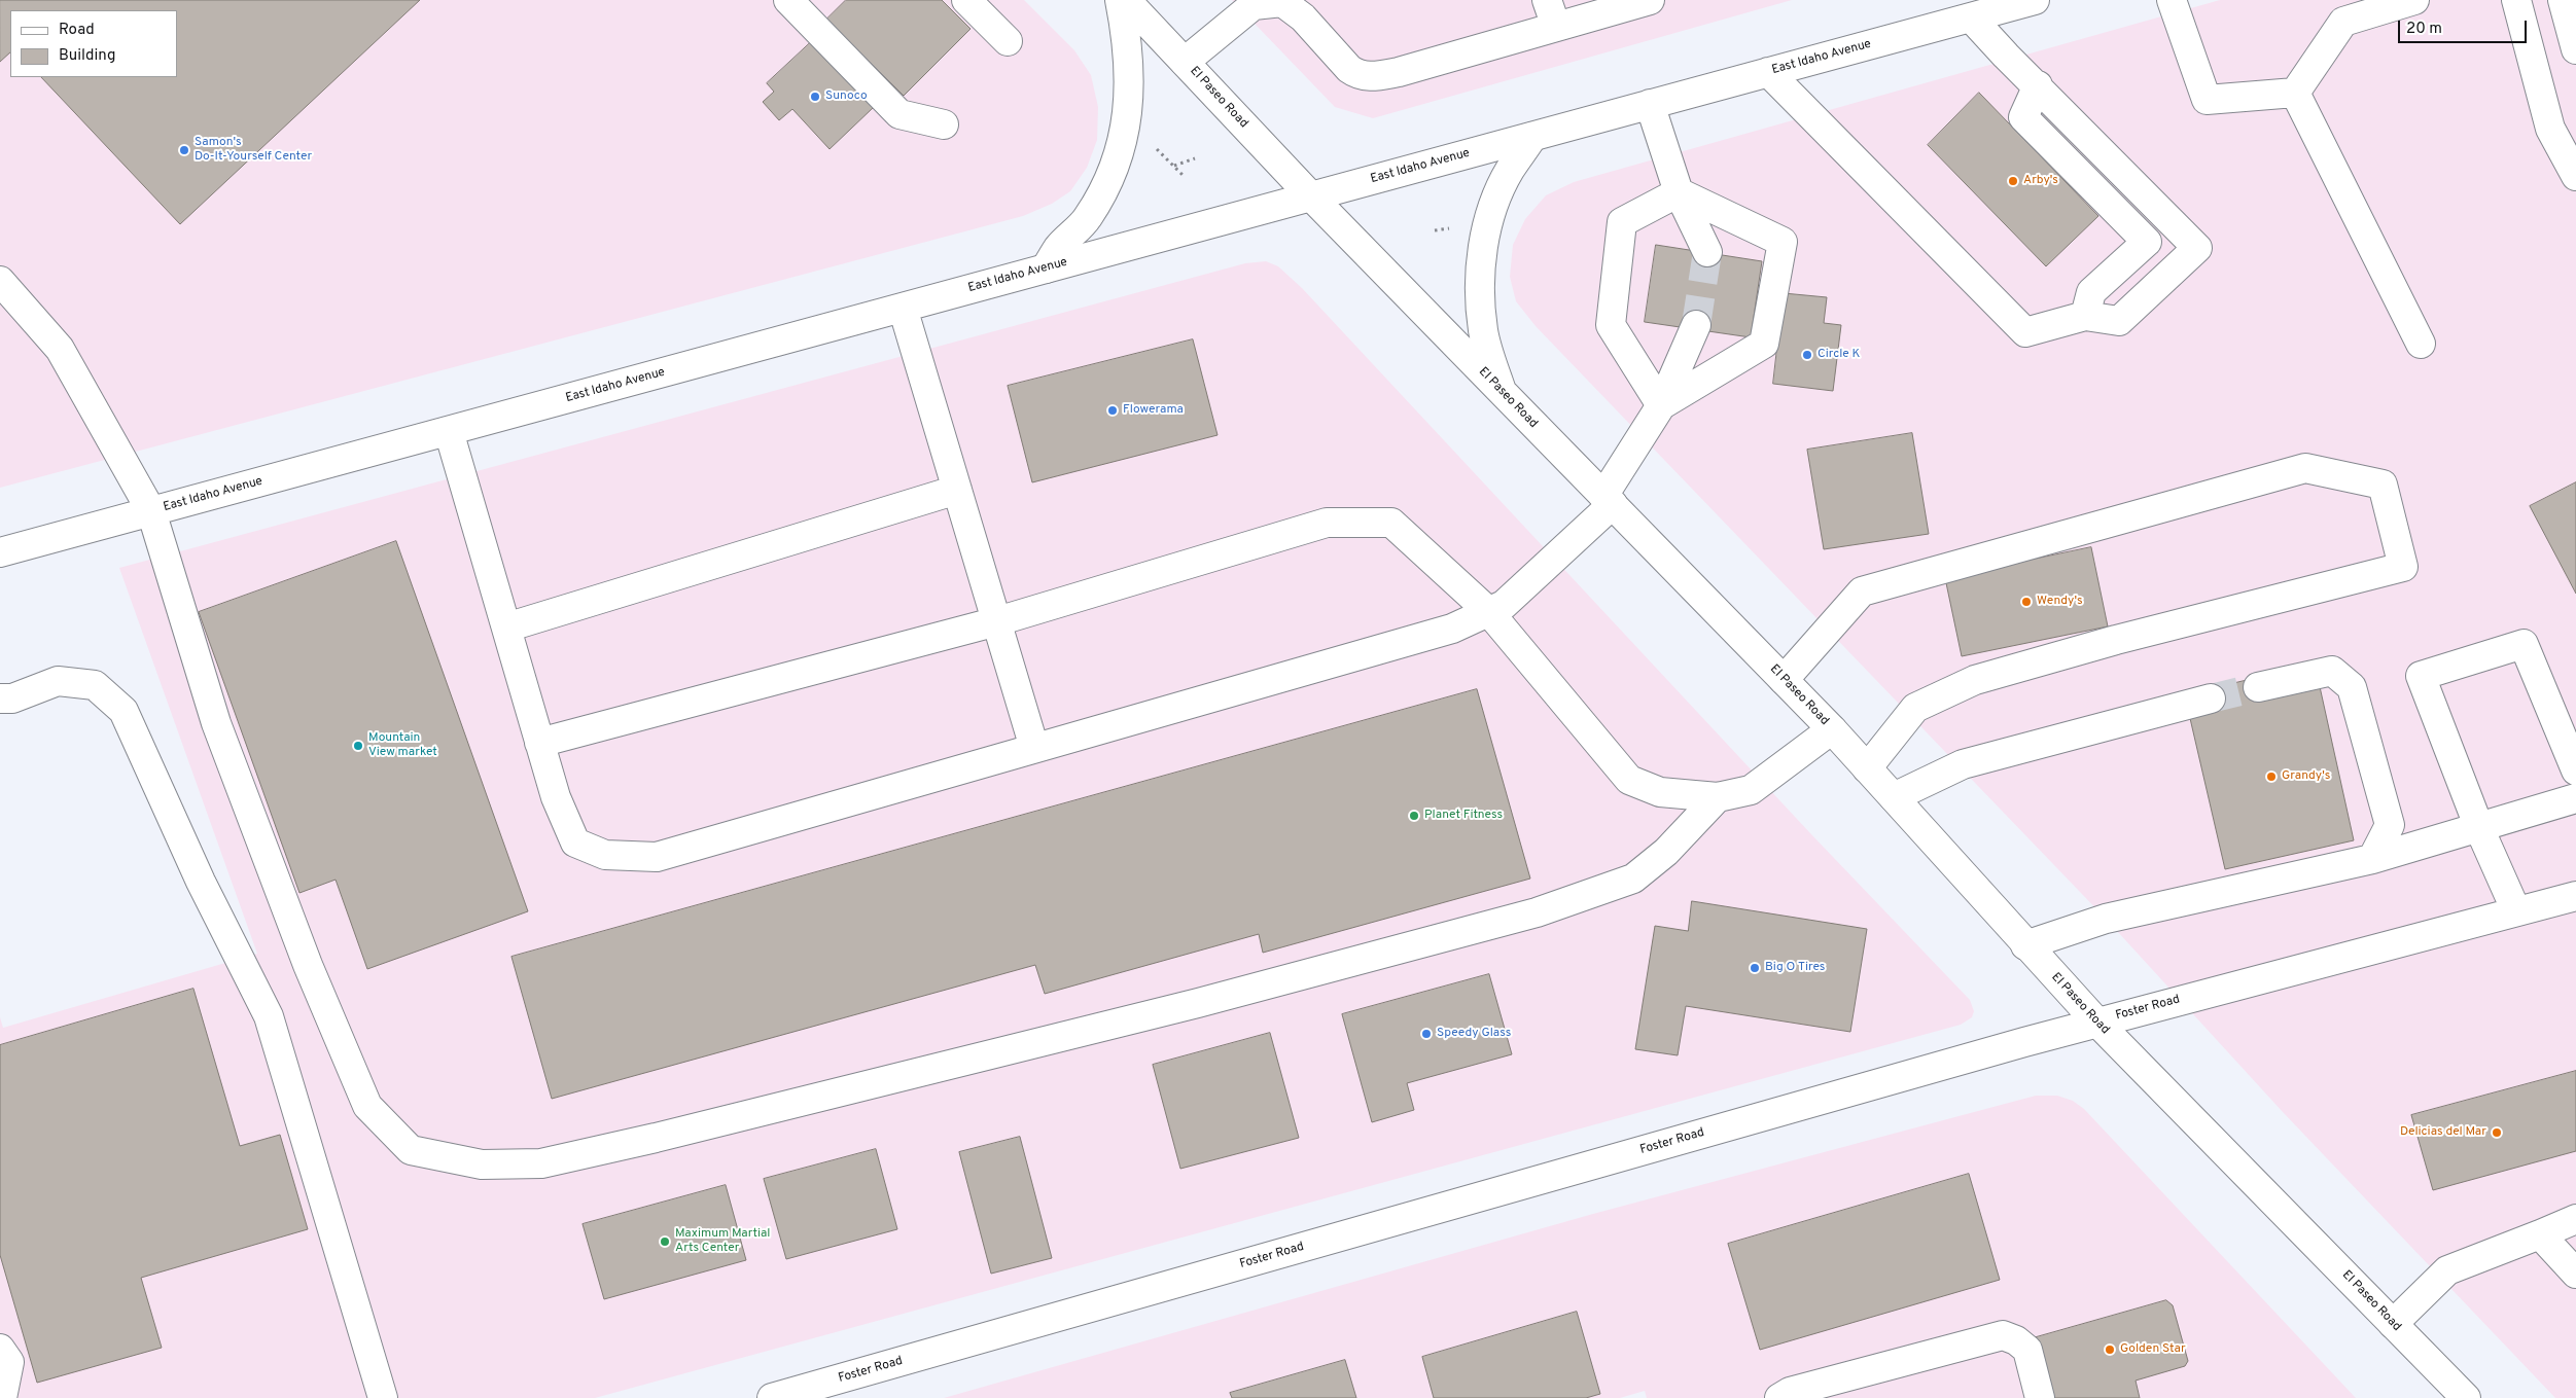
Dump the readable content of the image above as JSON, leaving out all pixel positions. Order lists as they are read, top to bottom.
{
  "streets": {
    "street": ["East Idaho Avenue", "El Paseo Road", "Foster Road"]
  },
  "crossings": [
    ["East Idaho Avenue", "El Paseo Road"],
    ["El Paseo Road", "Foster Road"]
  ],
  "places": [
    "Sunoco",
    "Samon's Do-It-Yourself Center",
    "Arby's",
    "Circle K",
    "Flowerama",
    "Wendy's",
    "Mountain View market",
    "Grandy's",
    "Planet Fitness",
    "Big O Tires",
    "Speedy Glass",
    "Delicias del Mar",
    "Maximum Martial Arts Center",
    "Golden Star"
  ],
  "legend": ["Road", "Building"],
  "scale_bar": "20 m"
}
